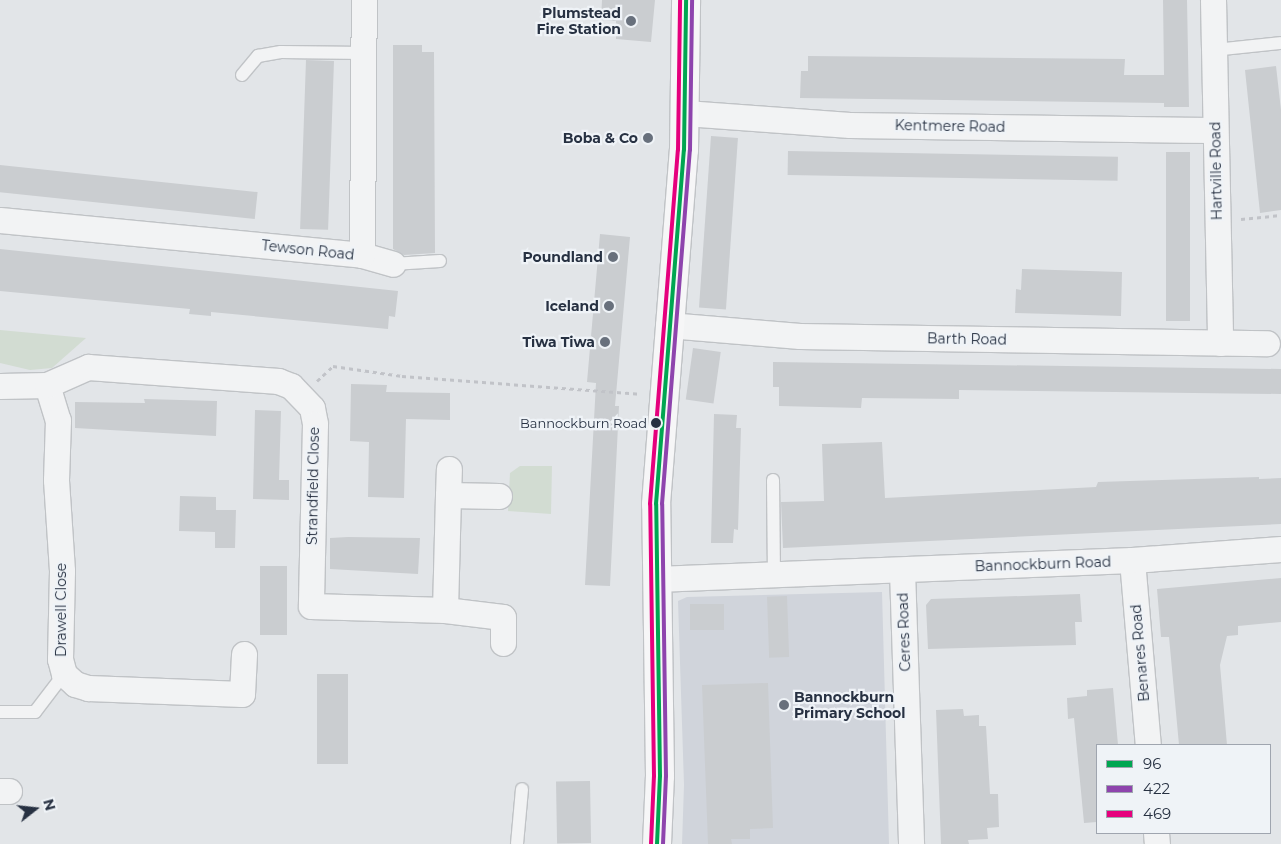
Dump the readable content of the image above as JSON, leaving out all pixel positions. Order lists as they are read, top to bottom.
{
  "streets": {
    "street": [
      "Kentmere Road",
      "Hartville Road",
      "Tewson Road",
      "Barth Road",
      "Strandfield Close",
      "Bannockburn Road",
      "Drawell Close",
      "Ceres Road",
      "Benares Road"
    ]
  },
  "crossings": [
    ["Kentmere Road", "Hartville Road"],
    ["Hartville Road", "Barth Road"],
    ["Bannockburn Road", "Ceres Road"],
    ["Bannockburn Road", "Benares Road"]
  ],
  "places": [
    "Plumstead Fire Station",
    "Boba & Co",
    "Poundland",
    "Iceland",
    "Tiwa Tiwa",
    "Bannockburn Road",
    "Bannockburn Primary School"
  ],
  "lines": ["transit line 96", "transit line 422", "transit line 469"],
  "legend": ["96", "422", "469"],
  "north": "right"
}
